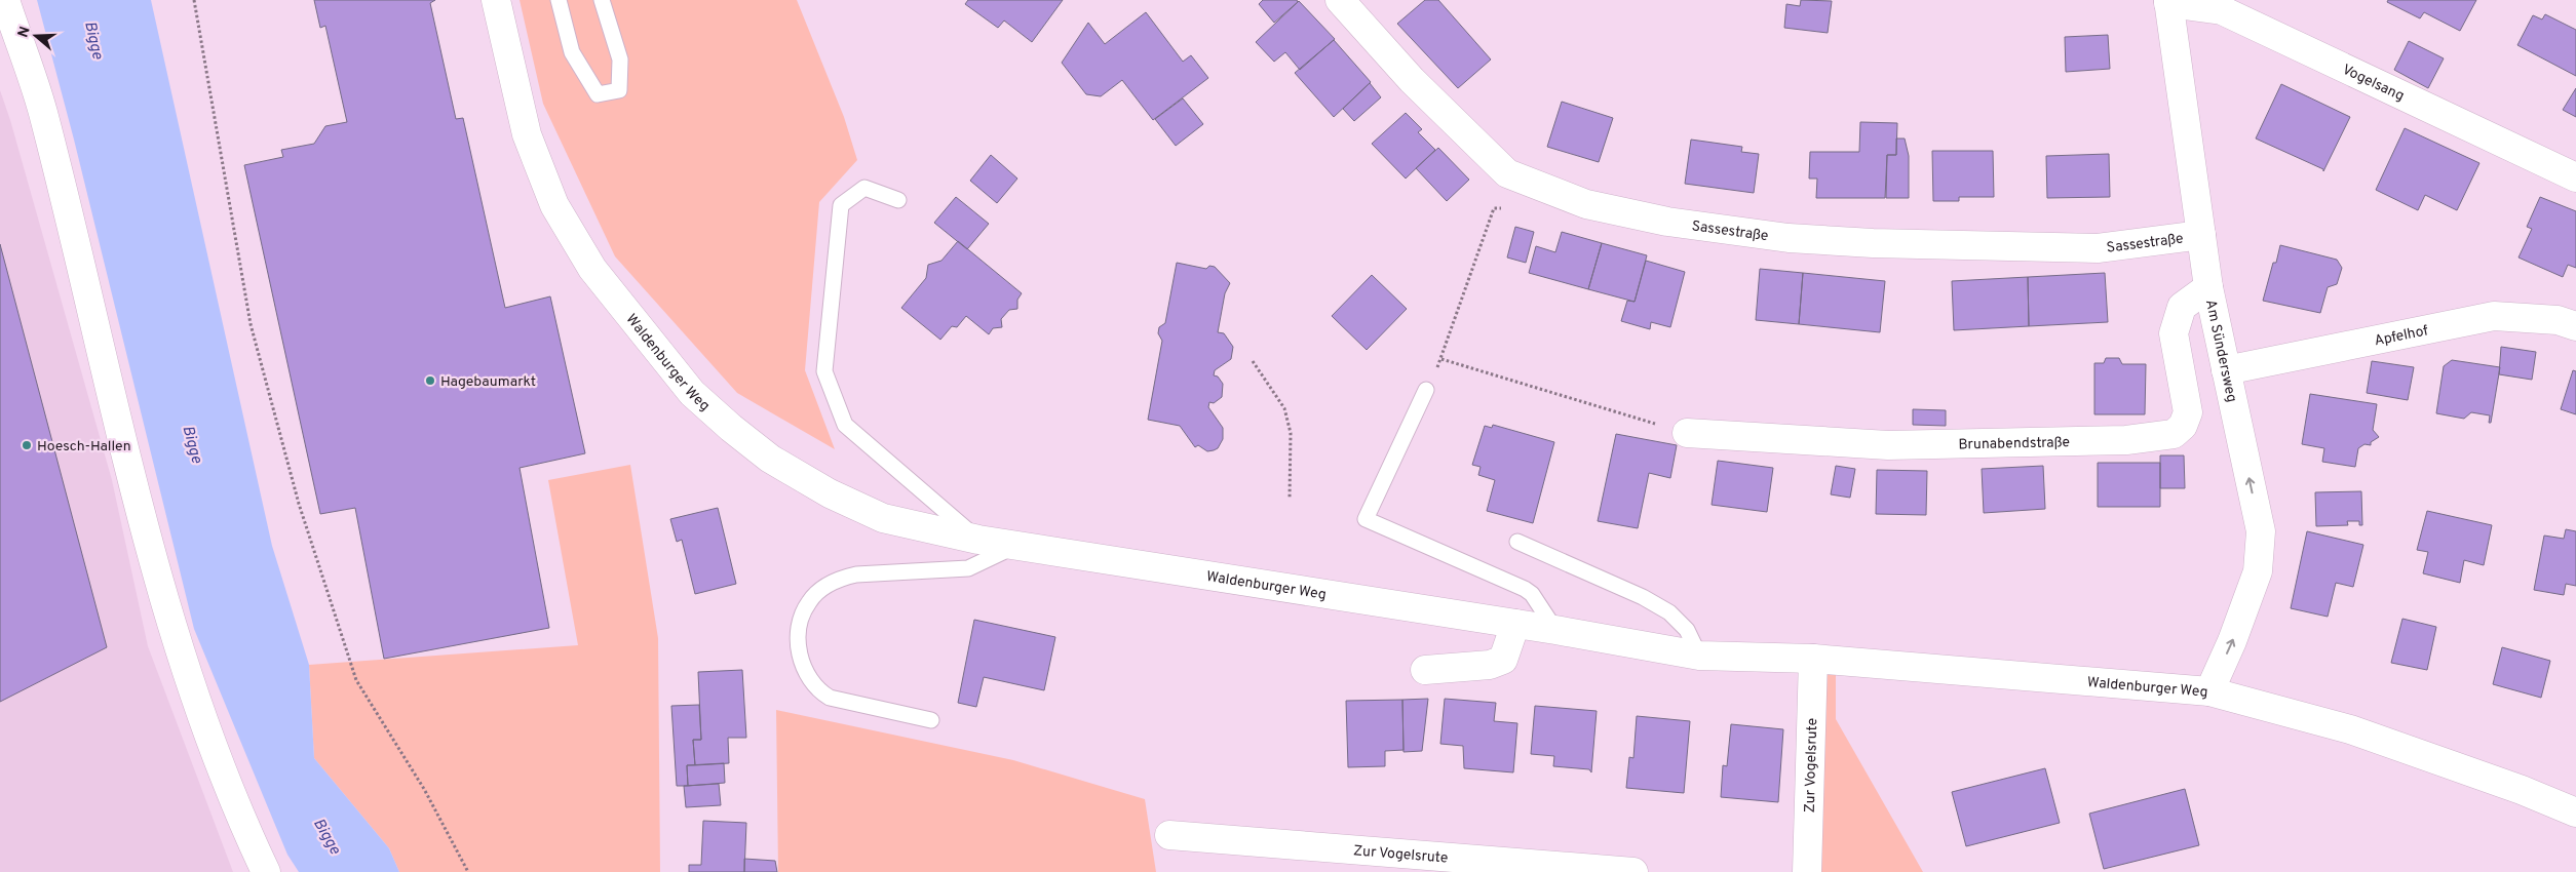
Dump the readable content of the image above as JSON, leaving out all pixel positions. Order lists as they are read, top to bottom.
{
  "streets": {
    "street": [
      "Vogelsang",
      "Sassestraße",
      "Apfelhof",
      "Am Sündersweg",
      "Waldenburger Weg",
      "Brunabendstraße",
      "Zur Vogelsrute"
    ]
  },
  "crossings": [
    ["Vogelsang", "Am Sündersweg"],
    ["Sassestraße", "Am Sündersweg"],
    ["Apfelhof", "Am Sündersweg"],
    ["Am Sündersweg", "Waldenburger Weg"],
    ["Am Sündersweg", "Brunabendstraße"],
    ["Waldenburger Weg", "Zur Vogelsrute"]
  ],
  "one_way": ["Am Sündersweg"],
  "water": ["Bigge"],
  "places": ["Hagebaumarkt", "Hoesch-Hallen"],
  "north": "left"
}
